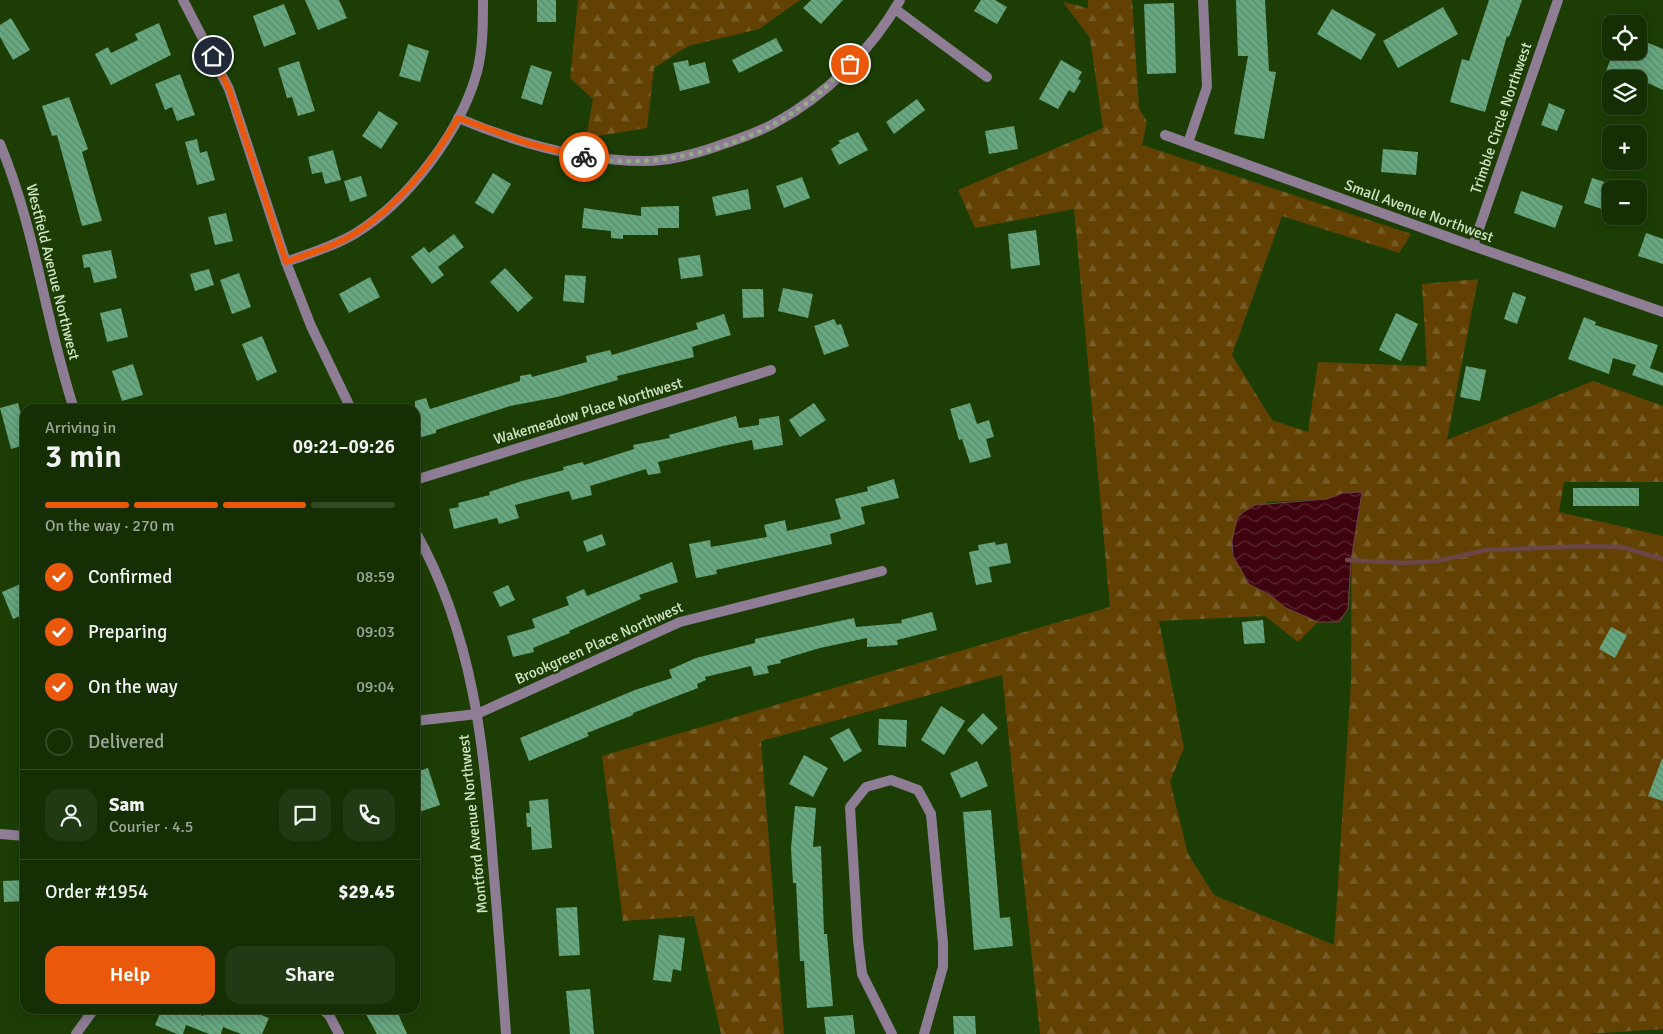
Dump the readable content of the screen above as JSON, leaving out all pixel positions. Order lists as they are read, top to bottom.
{
  "streets": {
    "street": [
      "Trimble Circle Northwest",
      "Small Avenue Northwest",
      "Westfield Avenue Northwest",
      "Wakemeadow Place Northwest",
      "Brookgreen Place Northwest",
      "Montford Avenue Northwest"
    ]
  },
  "crossings": [
    ["Trimble Circle Northwest", "Small Avenue Northwest"],
    ["Brookgreen Place Northwest", "Montford Avenue Northwest"]
  ],
  "page": {
    "map_buttons": ["+", "−"],
    "heading": ["3 min", "Arriving in", "09:21–09:26"],
    "panel": [
      "Sam",
      "Courier · 4.5",
      "Order #1954",
      "$29.45"
    ],
    "bar": "On the way · 270 m",
    "list": [
      ["Confirmed", "08:59"],
      ["Preparing", "09:03"],
      ["On the way", "09:04"],
      "Delivered"
    ],
    "buttons": ["Help", "Share"]
  }
}
